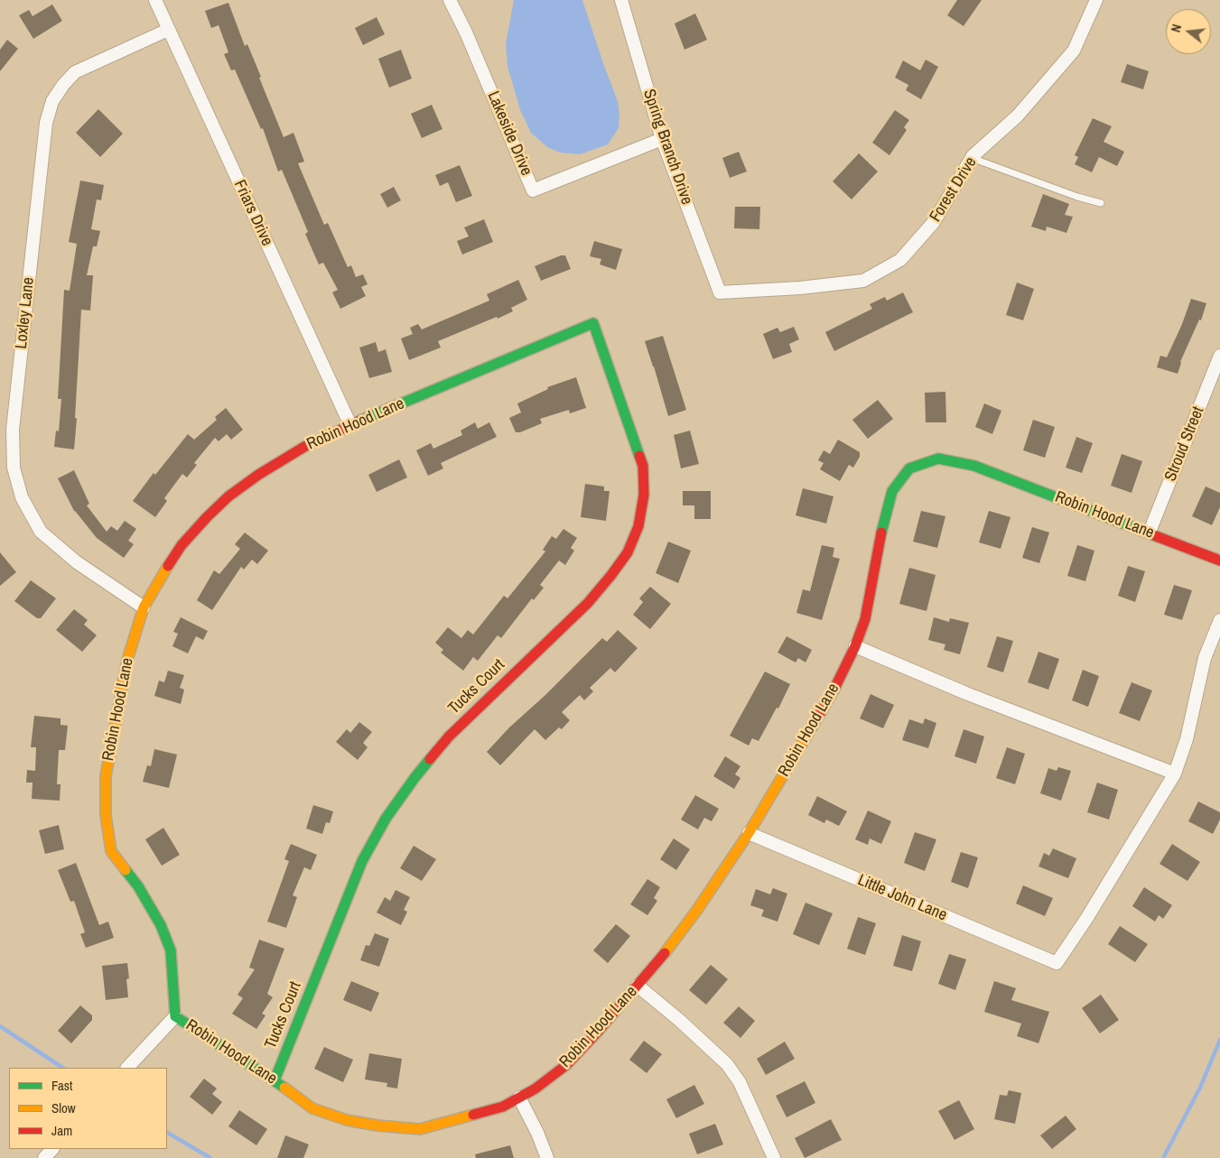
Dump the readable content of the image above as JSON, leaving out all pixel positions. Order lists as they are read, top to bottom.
{
  "streets": {
    "street": [
      "Lakeside Drive",
      "Spring Branch Drive",
      "Forest Drive",
      "Friars Drive",
      "Loxley Lane",
      "Robin Hood Lane",
      "Stroud Street",
      "Tucks Court",
      "Little John Lane"
    ]
  },
  "crossings": [
    ["Lakeside Drive", "Spring Branch Drive"],
    ["Spring Branch Drive", "Forest Drive"],
    ["Friars Drive", "Loxley Lane"],
    ["Friars Drive", "Robin Hood Lane"],
    ["Loxley Lane", "Robin Hood Lane"],
    ["Robin Hood Lane", "Stroud Street"],
    ["Robin Hood Lane", "Tucks Court"],
    ["Robin Hood Lane", "Little John Lane"]
  ],
  "legend": ["Fast", "Slow", "Jam"],
  "north": "left"
}
